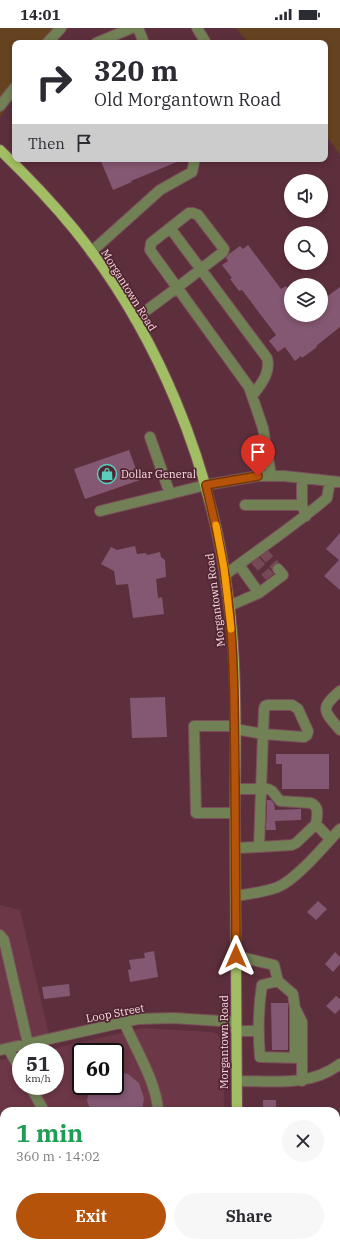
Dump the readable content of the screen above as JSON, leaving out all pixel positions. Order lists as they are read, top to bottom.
{
  "streets": {
    "main road": ["Morgantown Road"],
    "street": ["Loop Street"]
  },
  "crossings": [
    ["Morgantown Road", "Loop Street"]
  ],
  "places": {
    "shop": ["Dollar General"]
  },
  "page": {
    "status": "14:01",
    "turn": ["320 m", "Old Morgantown Road"],
    "then": "Then",
    "speed": "51 km/h",
    "limit": "60",
    "heading": ["1 min", "360 m · 14:02"],
    "buttons": ["Exit", "Share"]
  }
}
